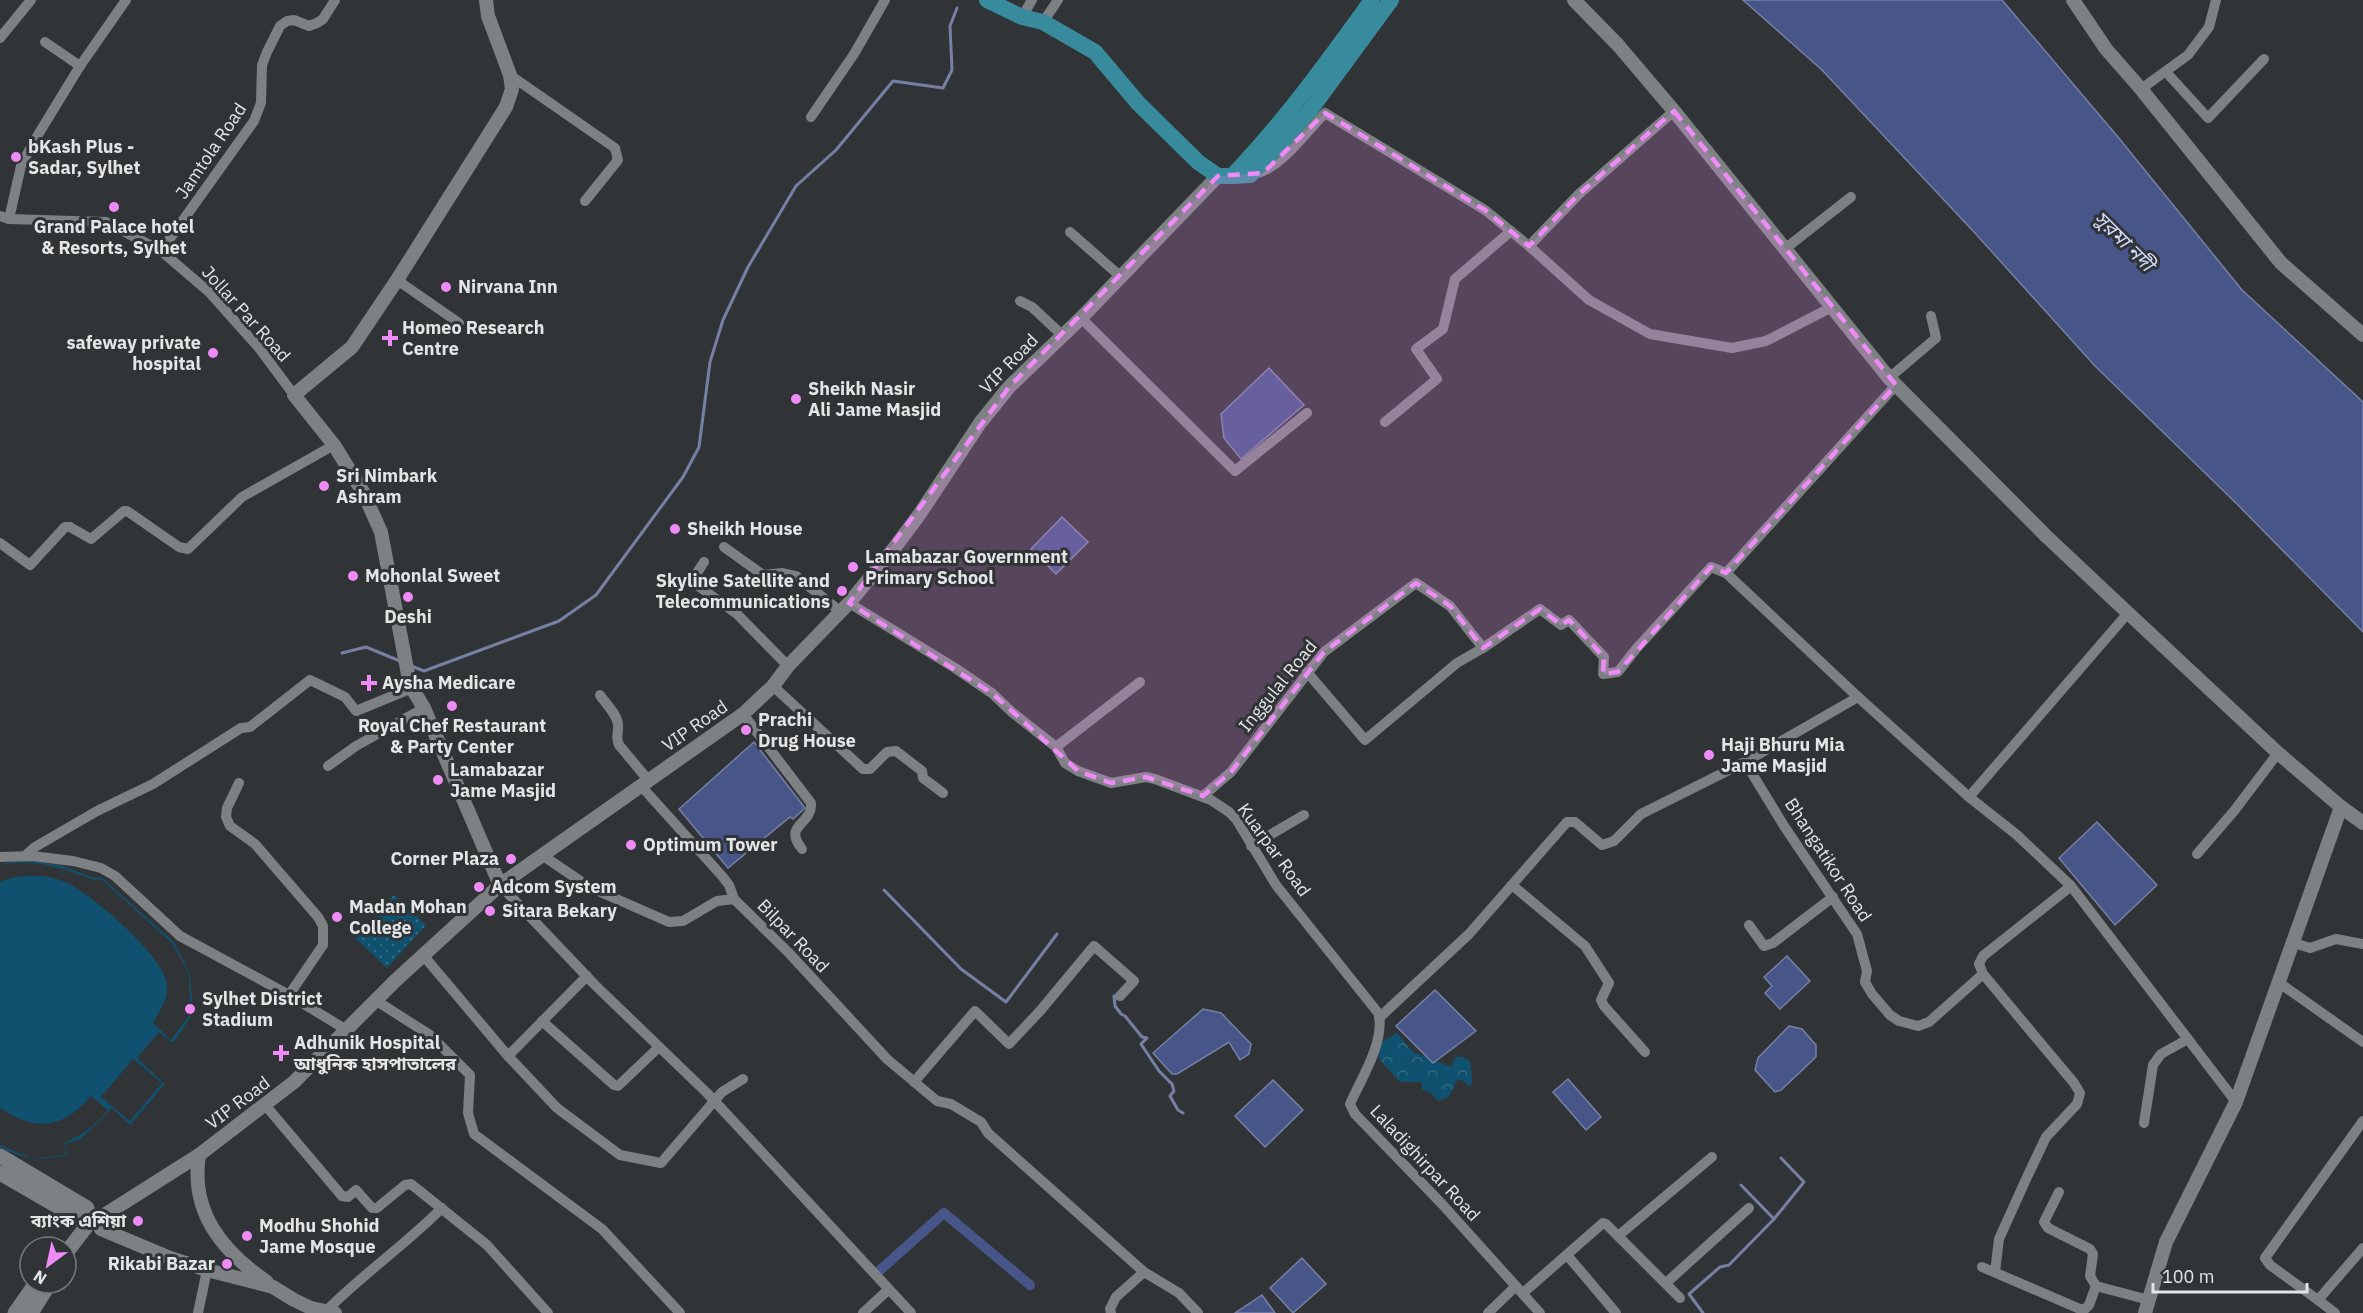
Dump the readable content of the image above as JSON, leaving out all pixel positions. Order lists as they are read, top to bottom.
{
  "streets": {
    "street": [
      "Jamtola Road",
      "Jollar Par Road",
      "VIP Road",
      "Inggulal Road",
      "Kuarpar Road",
      "Bhangatikor Road",
      "Bilpar Road",
      "Laladighirpar Road"
    ]
  },
  "crossings": [
    ["Jamtola Road", "Jollar Par Road"],
    ["VIP Road", "Kuarpar Road"],
    ["VIP Road", "Bilpar Road"],
    ["Inggulal Road", "Kuarpar Road"],
    ["Kuarpar Road", "Laladighirpar Road"]
  ],
  "water": ["সুরমা নদী"],
  "places": {
    "other": [
      "bKash Plus - Sadar, Sylhet",
      "Grand Palace hotel & Resorts, Sylhet",
      "Nirvana Inn",
      "safeway private hospital",
      "Sheikh Nasir Ali Jame Masjid",
      "Sri Nimbark Ashram",
      "Sheikh House",
      "Lamabazar Government Primary School",
      "Mohonlal Sweet",
      "Skyline Satellite and Telecommunications",
      "Deshi",
      "Royal Chef Restaurant & Party Center",
      "Prachi Drug House",
      "Haji Bhuru Mia Jame Masjid",
      "Lamabazar Jame Masjid",
      "Optimum Tower",
      "Corner Plaza",
      "Adcom System",
      "Sitara Bekary",
      "Madan Mohan College",
      "Sylhet District Stadium",
      "ব্যাংক এশিয়া",
      "Modhu Shohid Jame Mosque",
      "Rikabi Bazar"
    ],
    "health": ["Homeo Research Centre", "Aysha Medicare", "Adhunik Hospital আধুনিক হাসপাতালের"]
  },
  "scale_bar": "100 m",
  "north": "bottom left"
}
